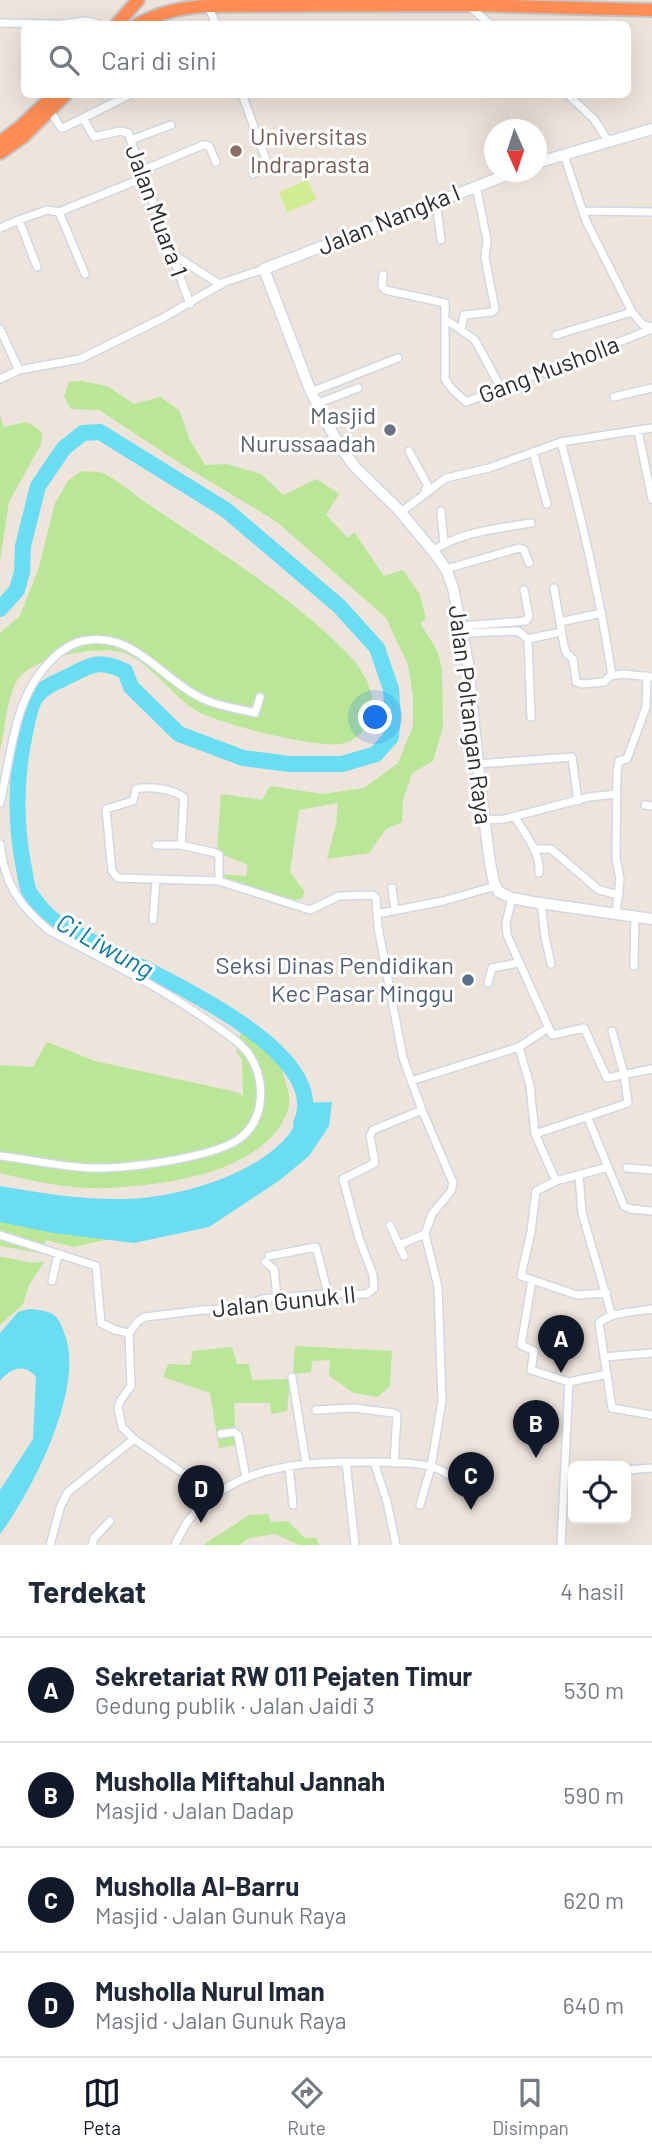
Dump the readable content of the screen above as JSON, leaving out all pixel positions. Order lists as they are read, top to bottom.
{
  "streets": {
    "street": [
      "Jalan Muara 1",
      "Jalan Nangka I",
      "Gang Musholla",
      "Jalan Poltangan Raya",
      "Jalan Gunuk II"
    ]
  },
  "crossings": [
    ["Jalan Nangka I", "Jalan Poltangan Raya"]
  ],
  "water": ["Ci Liwung"],
  "places": ["Universitas Indraprasta", "Masjid Nurussaadah", "Seksi Dinas Pendidikan Kec Pasar Minggu"],
  "north": "bottom",
  "page": {
    "search": "Cari di sini",
    "pins": [
      "A",
      "B",
      "C",
      "D"
    ],
    "heading": ["Terdekat", "4 hasil"],
    "list": [
      {
        "mark": "A",
        "name": "Sekretariat RW 011 Pejaten Timur",
        "note": "Gedung publik · Jalan Jaidi 3",
        "value": "530 m"
      },
      {
        "mark": "B",
        "name": "Musholla Miftahul Jannah",
        "note": "Masjid · Jalan Dadap",
        "value": "590 m"
      },
      {
        "mark": "C",
        "name": "Musholla Al-Barru",
        "note": "Masjid · Jalan Gunuk Raya",
        "value": "620 m"
      },
      {
        "mark": "D",
        "name": "Musholla Nurul Iman",
        "note": "Masjid · Jalan Gunuk Raya",
        "value": "640 m"
      }
    ],
    "nav": ["Peta", "Rute", "Disimpan"]
  }
}
